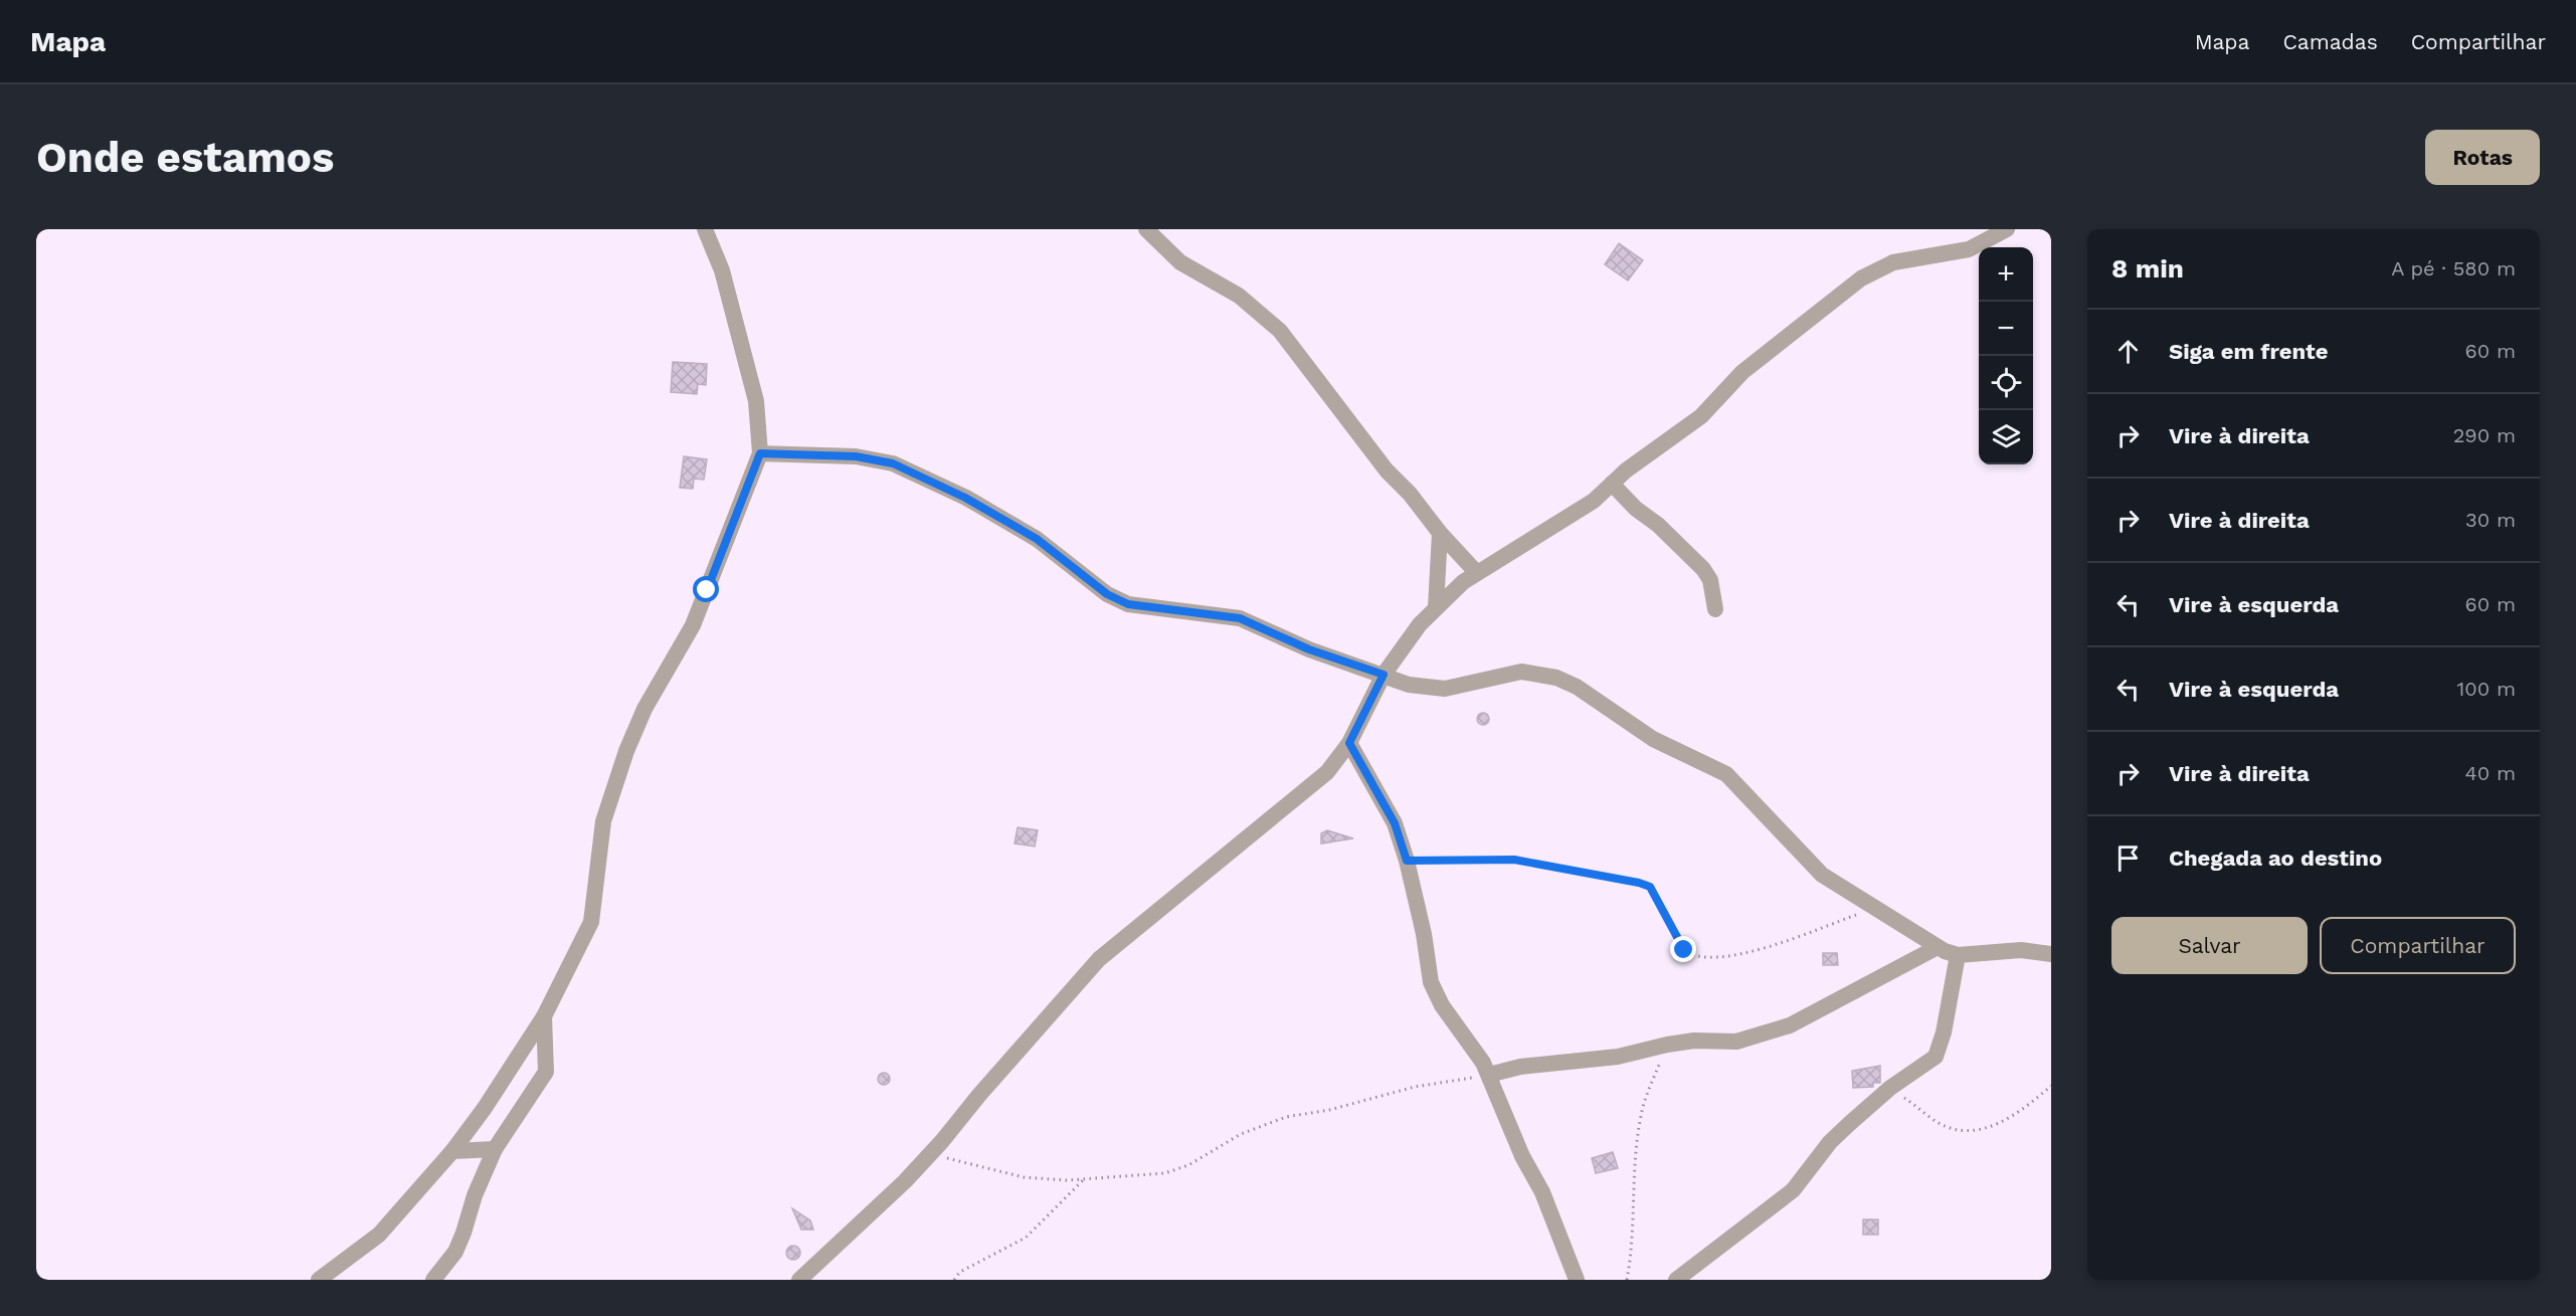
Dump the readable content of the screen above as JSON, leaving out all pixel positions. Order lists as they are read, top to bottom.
{
  "page": {
    "header": "Mapa",
    "nav": ["Mapa", "Camadas", "Compartilhar"],
    "buttons": [
      "Rotas",
      ["Salvar", "Compartilhar"]
    ],
    "title": "Onde estamos",
    "heading": ["8 min", "A pé · 580 m"],
    "map_buttons": ["+", "−"],
    "list": [
      ["Siga em frente", "60 m"],
      ["Vire à direita", "290 m"],
      ["Vire à direita", "30 m"],
      ["Vire à esquerda", "60 m"],
      ["Vire à esquerda", "100 m"],
      ["Vire à direita", "40 m"],
      "Chegada ao destino"
    ]
  }
}
